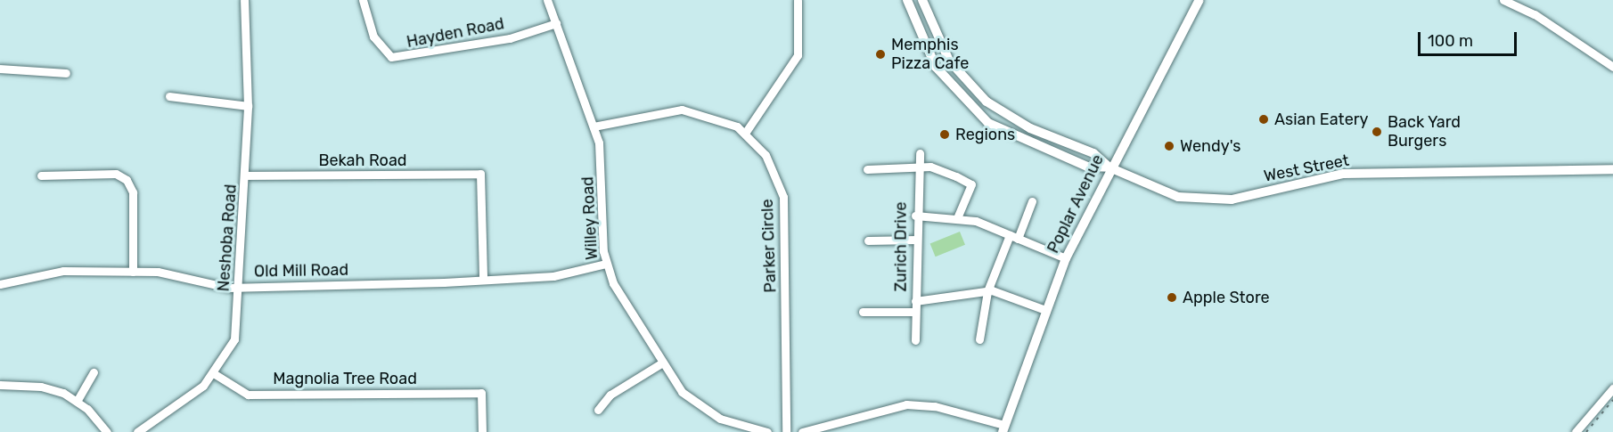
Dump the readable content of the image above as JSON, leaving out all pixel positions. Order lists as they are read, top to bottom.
{
  "streets": {
    "main road": ["West Street", "Poplar Avenue"],
    "street": [
      "Hayden Road",
      "Bekah Road",
      "Willey Road",
      "Neshoba Road",
      "Parker Circle",
      "Zurich Drive",
      "Old Mill Road",
      "Magnolia Tree Road"
    ]
  },
  "crossings": [
    ["Hayden Road", "Willey Road"],
    ["Bekah Road", "Neshoba Road"],
    ["Bekah Road", "Old Mill Road"],
    ["West Street", "Poplar Avenue"],
    ["Willey Road", "Parker Circle"],
    ["Willey Road", "Old Mill Road"],
    ["Neshoba Road", "Old Mill Road"],
    ["Neshoba Road", "Magnolia Tree Road"]
  ],
  "places": [
    "Memphis Pizza Cafe",
    "Asian Eatery",
    "Back Yard Burgers",
    "Regions",
    "Wendy's",
    "Apple Store"
  ],
  "scale_bar": "100 m"
}
